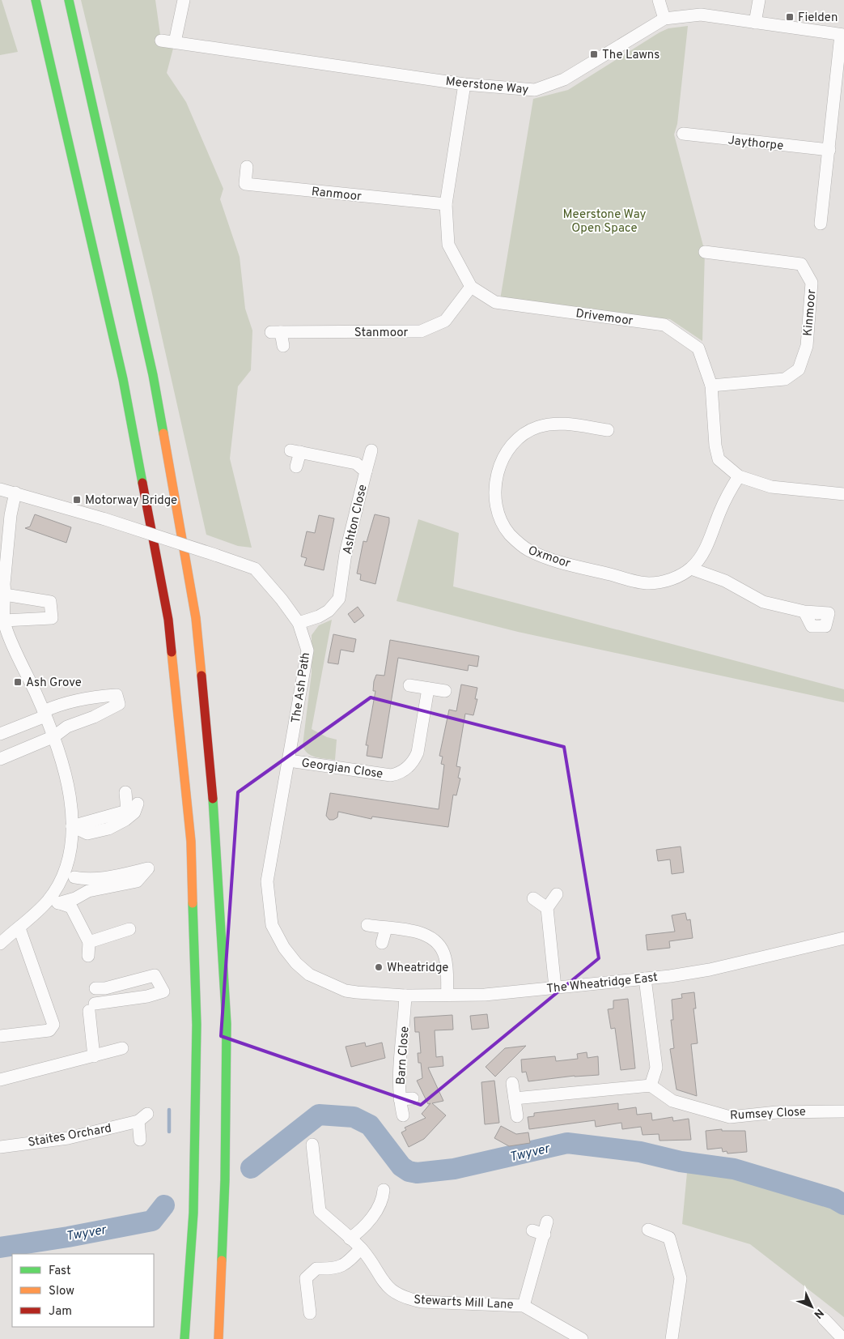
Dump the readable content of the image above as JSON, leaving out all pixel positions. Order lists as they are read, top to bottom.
{
  "streets": {
    "street": [
      "Meerstone Way",
      "Jaythorpe",
      "Ranmoor",
      "Kinmoor",
      "Drivemoor",
      "Stanmoor",
      "Ashton Close",
      "Oxmoor",
      "The Ash Path",
      "Georgian Close",
      "The Wheatridge East",
      "Barn Close",
      "Rumsey Close",
      "Staites Orchard",
      "Stewarts Mill Lane"
    ]
  },
  "crossings": [
    ["Meerstone Way", "Drivemoor"],
    ["Ranmoor", "Drivemoor"],
    ["Kinmoor", "Drivemoor"],
    ["Drivemoor", "Stanmoor"],
    ["Drivemoor", "Oxmoor"],
    ["Ashton Close", "The Ash Path"],
    ["The Ash Path", "Georgian Close"],
    ["The Ash Path", "The Wheatridge East"],
    ["The Wheatridge East", "Barn Close"]
  ],
  "water": ["Twyver"],
  "parks": ["Meerstone Way Open Space"],
  "places": {
    "transit": [
      "Fielden",
      "The Lawns",
      "Motorway Bridge",
      "Ash Grove"
    ],
    "other": ["Wheatridge"]
  },
  "legend": ["Fast", "Slow", "Jam"],
  "north": "bottom right"
}
